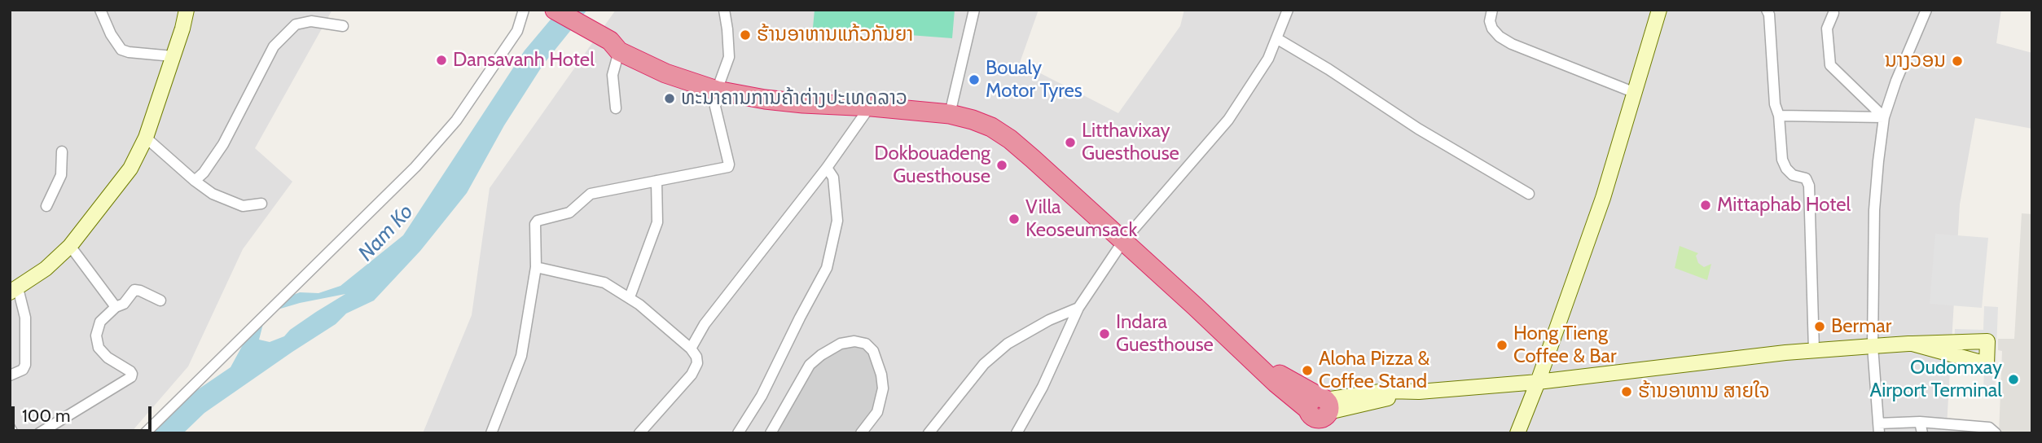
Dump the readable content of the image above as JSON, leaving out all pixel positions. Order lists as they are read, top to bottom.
{
  "water": ["Nam Ko"],
  "places": [
    "ຮ້ານອາຫານແກ້ວກັນຍາ",
    "Dansavanh Hotel",
    "ນາງວອນ",
    "Boualy Motor Tyres",
    "ທະນາຄານການຄ້າຕ່າງປະເທດລາວ",
    "Litthavixay Guesthouse",
    "Dokbouadeng Guesthouse",
    "Mittaphab Hotel",
    "Villa Keoseumsack",
    "Bermar",
    "Indara Guesthouse",
    "Hong Tieng Coffee & Bar",
    "Aloha Pizza & Coffee Stand",
    "Oudomxay Airport Terminal",
    "ຮ້ານອາຫານ ສາຍໃຈ"
  ],
  "scale_bar": "100 m"
}
